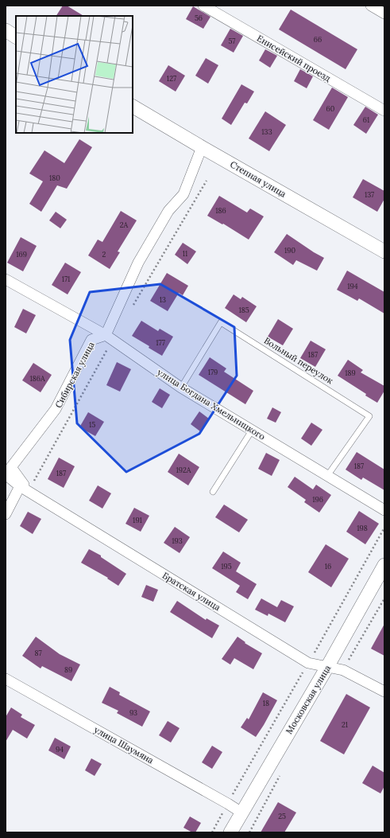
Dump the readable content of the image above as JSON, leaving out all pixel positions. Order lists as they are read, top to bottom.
{
  "streets": {
    "street": [
      "Енисейский проезд",
      "Степная улица",
      "Сибирская улица",
      "улица Богдана Хмельницкого",
      "Братская улица",
      "Московская улица",
      "улица Шаумяна"
    ],
    "lane": ["Вольный переулок"]
  },
  "crossings": [
    ["Вольный переулок", "улица Богдана Хмельницкого"],
    ["Сибирская улица", "улица Богдана Хмельницкого"],
    ["Сибирская улица", "Братская улица"],
    ["Братская улица", "Московская улица"],
    ["Московская улица", "улица Шаумяна"]
  ],
  "house_numbers": [
    "56",
    "66",
    "57",
    "127",
    "60",
    "61",
    "133",
    "180",
    "137",
    "186",
    "2А",
    "190",
    "11",
    "169",
    "2",
    "171",
    "194",
    "13",
    "185",
    "177",
    "187",
    "179",
    "189",
    "186А",
    "15",
    "187",
    "192А",
    "187",
    "196",
    "191",
    "198",
    "193",
    "195",
    "16",
    "87",
    "89",
    "18",
    "93",
    "21",
    "94",
    "25"
  ]
}
